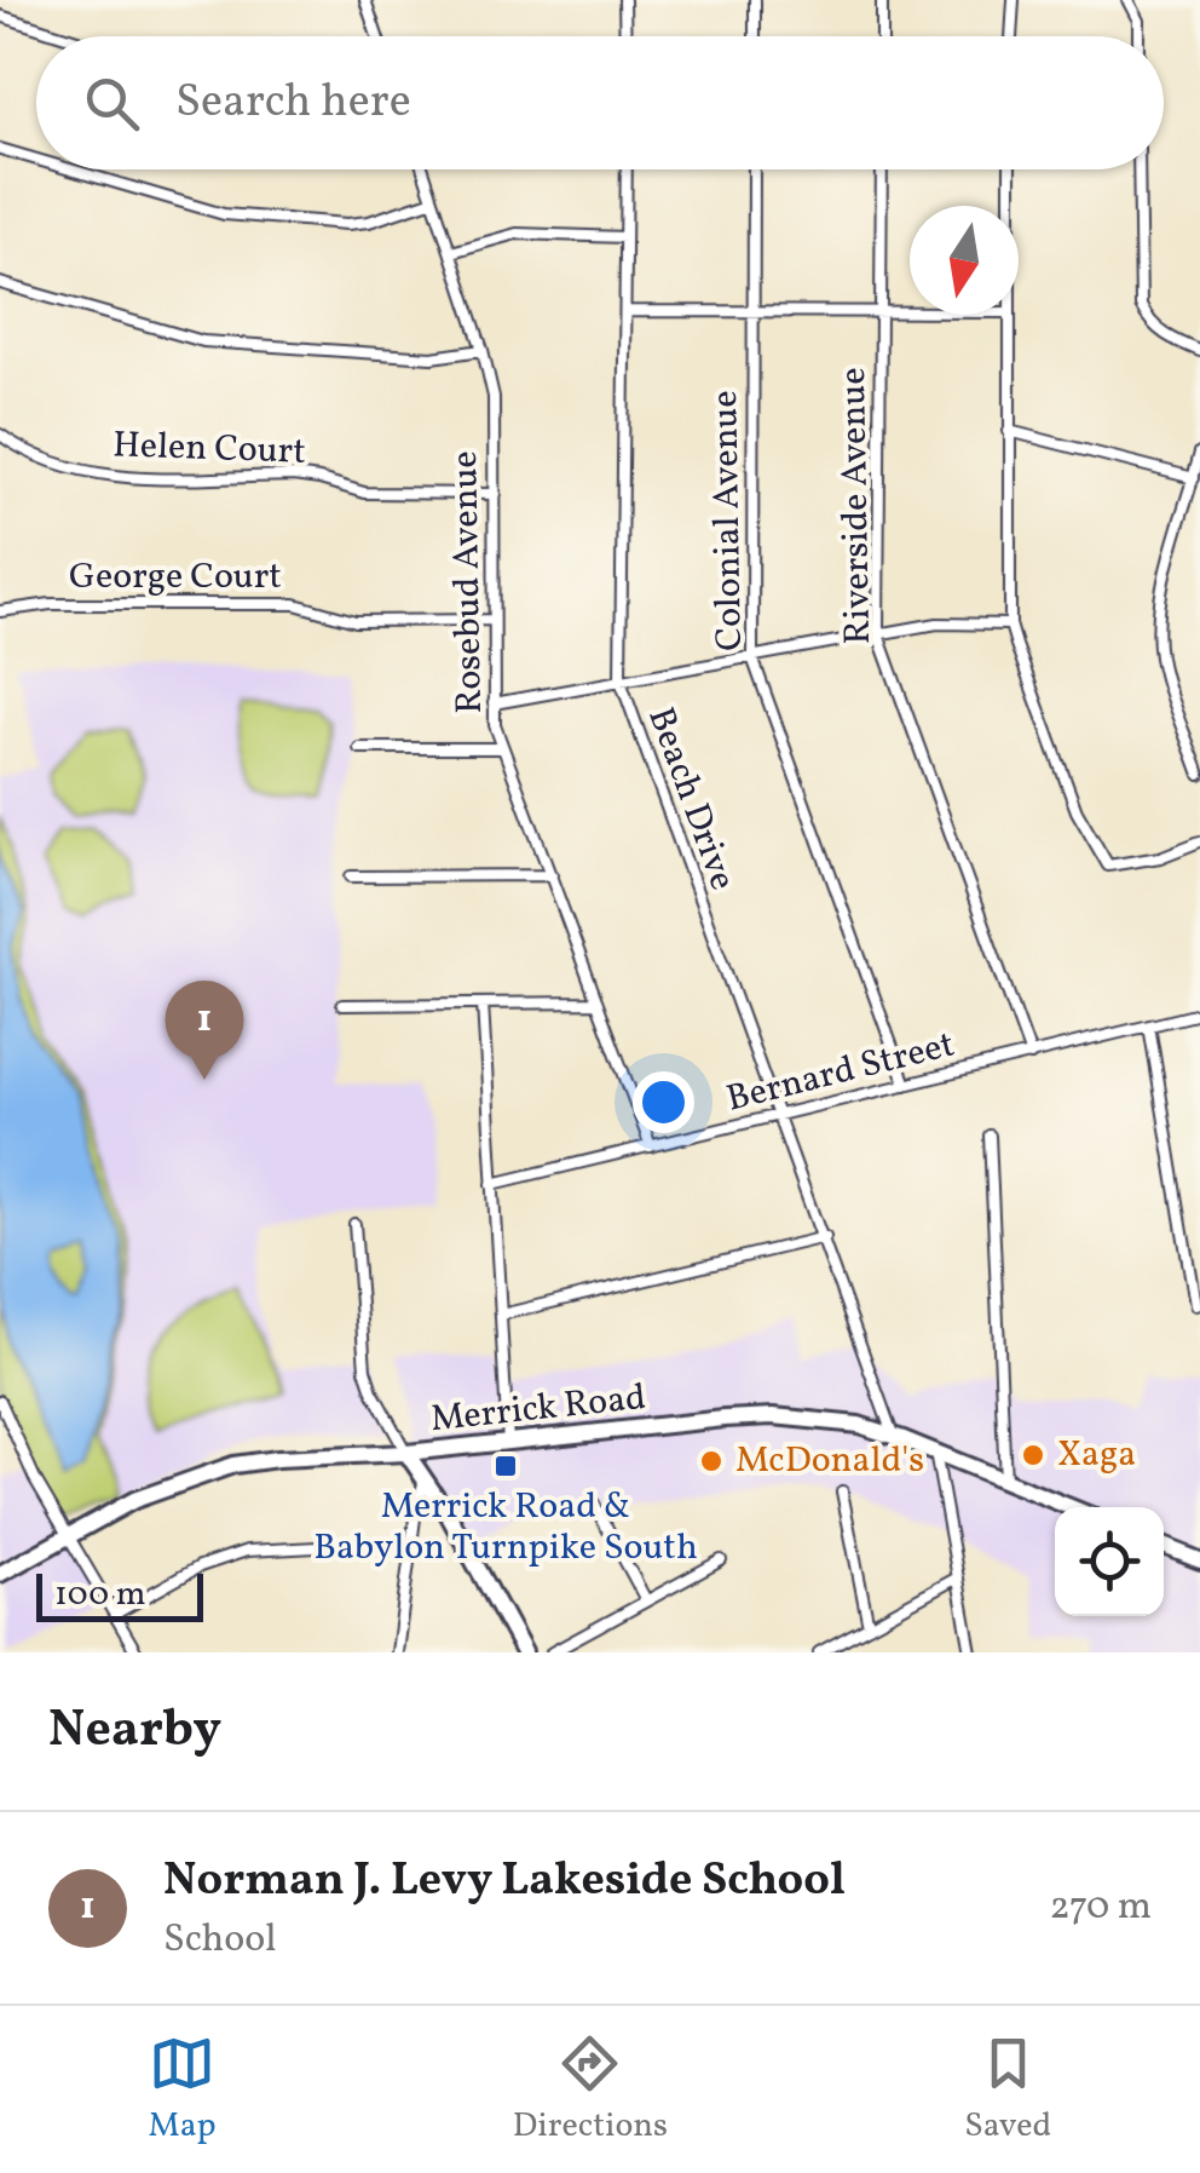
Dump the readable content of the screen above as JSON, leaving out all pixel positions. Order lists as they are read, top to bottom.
{
  "streets": {
    "main road": ["Merrick Road"],
    "street": [
      "Helen Court",
      "Riverside Avenue",
      "Colonial Avenue",
      "George Court",
      "Rosebud Avenue",
      "Beach Drive",
      "Bernard Street"
    ]
  },
  "crossings": [
    ["Helen Court", "Rosebud Avenue"],
    ["Riverside Avenue", "Bernard Street"],
    ["Colonial Avenue", "Bernard Street"],
    ["George Court", "Rosebud Avenue"],
    ["Rosebud Avenue", "Bernard Street"],
    ["Beach Drive", "Bernard Street"],
    ["Beach Drive", "Merrick Road"]
  ],
  "places": {
    "other": ["Xaga", "McDonald's"],
    "transit": ["Merrick Road & Babylon Turnpike South"]
  },
  "scale_bar": "100 m",
  "north": "bottom",
  "page": {
    "search": "Search here",
    "pins": "1",
    "scale": "100 m",
    "heading": "Nearby",
    "list": [
      {
        "mark": "1",
        "name": "Norman J. Levy Lakeside School",
        "note": "School",
        "value": "270 m"
      }
    ],
    "nav": ["Map", "Directions", "Saved"]
  }
}
